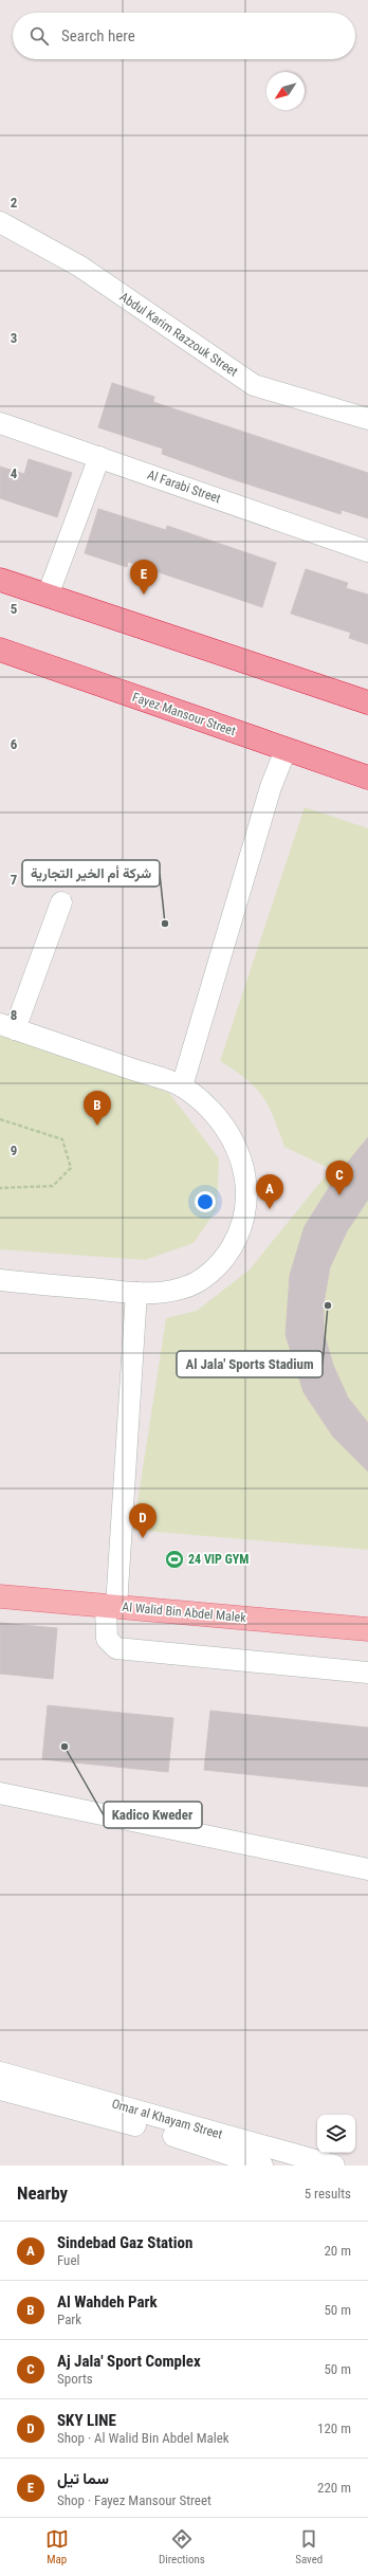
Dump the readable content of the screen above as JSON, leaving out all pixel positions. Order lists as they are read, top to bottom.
{
  "streets": {
    "highway": ["Fayez Mansour Street"],
    "main road": ["Al Walid Bin Abdel Malek"],
    "street": ["Abdul Karim Razzouk Street", "Al Farabi Street", "Omar al Khayam Street"]
  },
  "places": {
    "other": ["شركة أم الخير التجارية", "Al Jala' Sports Stadium", "Kadico Kweder"],
    "sports": ["24 VIP GYM"]
  },
  "north": "bottom left",
  "page": {
    "search": "Search here",
    "pins": [
      "E",
      "B",
      "C",
      "A",
      "D"
    ],
    "heading": ["Nearby", "5 results"],
    "list": [
      {
        "mark": "A",
        "name": "Sindebad Gaz Station",
        "note": "Fuel",
        "value": "20 m"
      },
      {
        "mark": "B",
        "name": "Al Wahdeh Park",
        "note": "Park",
        "value": "50 m"
      },
      {
        "mark": "C",
        "name": "Aj Jala' Sport Complex",
        "note": "Sports",
        "value": "50 m"
      },
      {
        "mark": "D",
        "name": "SKY LINE",
        "note": "Shop · Al Walid Bin Abdel Malek",
        "value": "120 m"
      },
      {
        "mark": "E",
        "name": "سما تيل",
        "note": "Shop · Fayez Mansour Street",
        "value": "220 m"
      }
    ],
    "nav": ["Map", "Directions", "Saved"]
  },
  "grid": {
    "rows": [
      "2",
      "3",
      "4",
      "5",
      "6",
      "7",
      "8",
      "9"
    ]
  }
}
